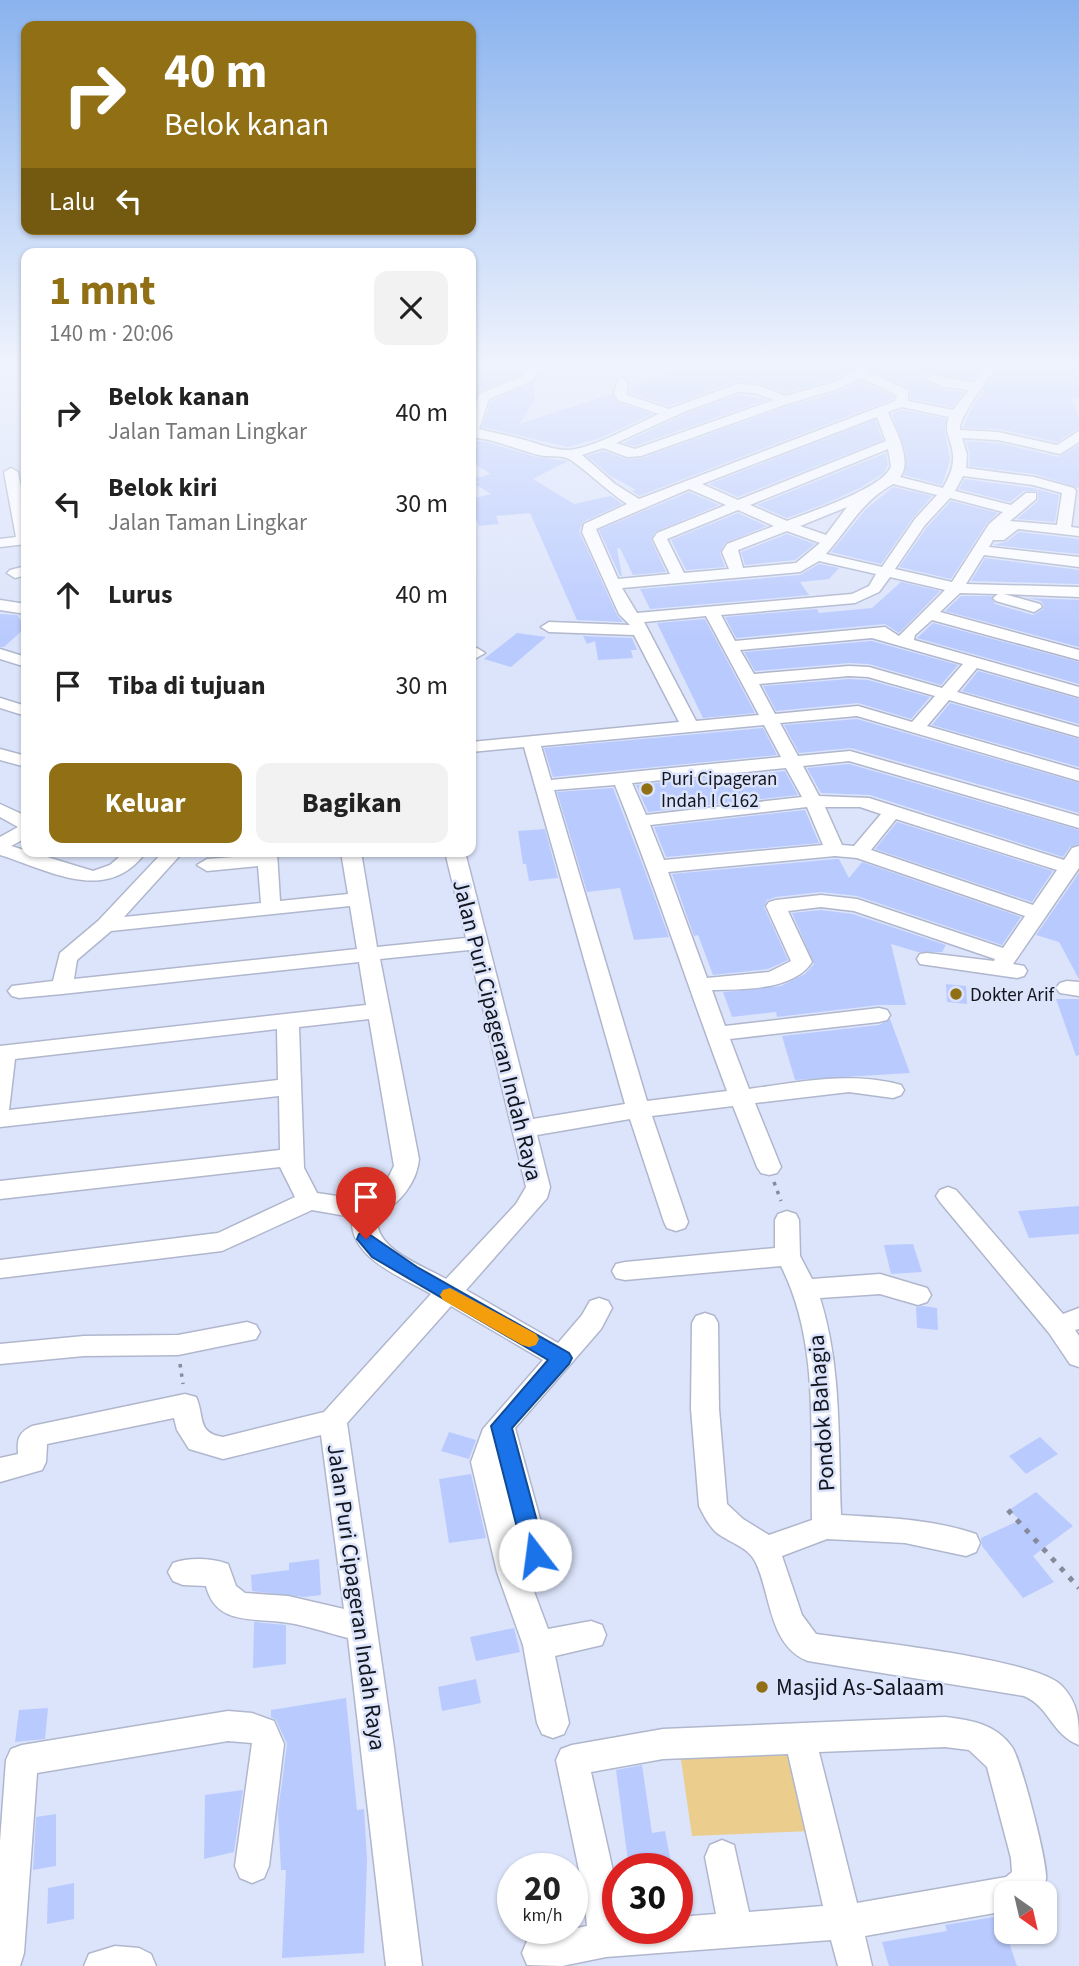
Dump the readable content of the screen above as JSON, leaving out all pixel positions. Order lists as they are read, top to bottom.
{
  "streets": {
    "street": ["Jalan Puri Cipageran Indah Raya", "Pondok Bahagia"]
  },
  "places": ["Puri Cipageran Indah I C162", "Dokter Arif", "Masjid As-Salaam"],
  "north": "bottom right",
  "page": {
    "turn": ["40 m", "Belok kanan"],
    "then": "Lalu",
    "heading": ["1 mnt", "140 m · 20:06"],
    "list": [
      {
        "name": "Belok kanan",
        "note": "Jalan Taman Lingkar",
        "value": "40 m"
      },
      {
        "name": "Belok kiri",
        "note": "Jalan Taman Lingkar",
        "value": "30 m"
      },
      {
        "name": "Lurus",
        "value": "40 m"
      },
      {
        "name": "Tiba di tujuan",
        "value": "30 m"
      }
    ],
    "buttons": ["Keluar", "Bagikan"],
    "speed": "20 km/h",
    "limit": "30"
  }
}
